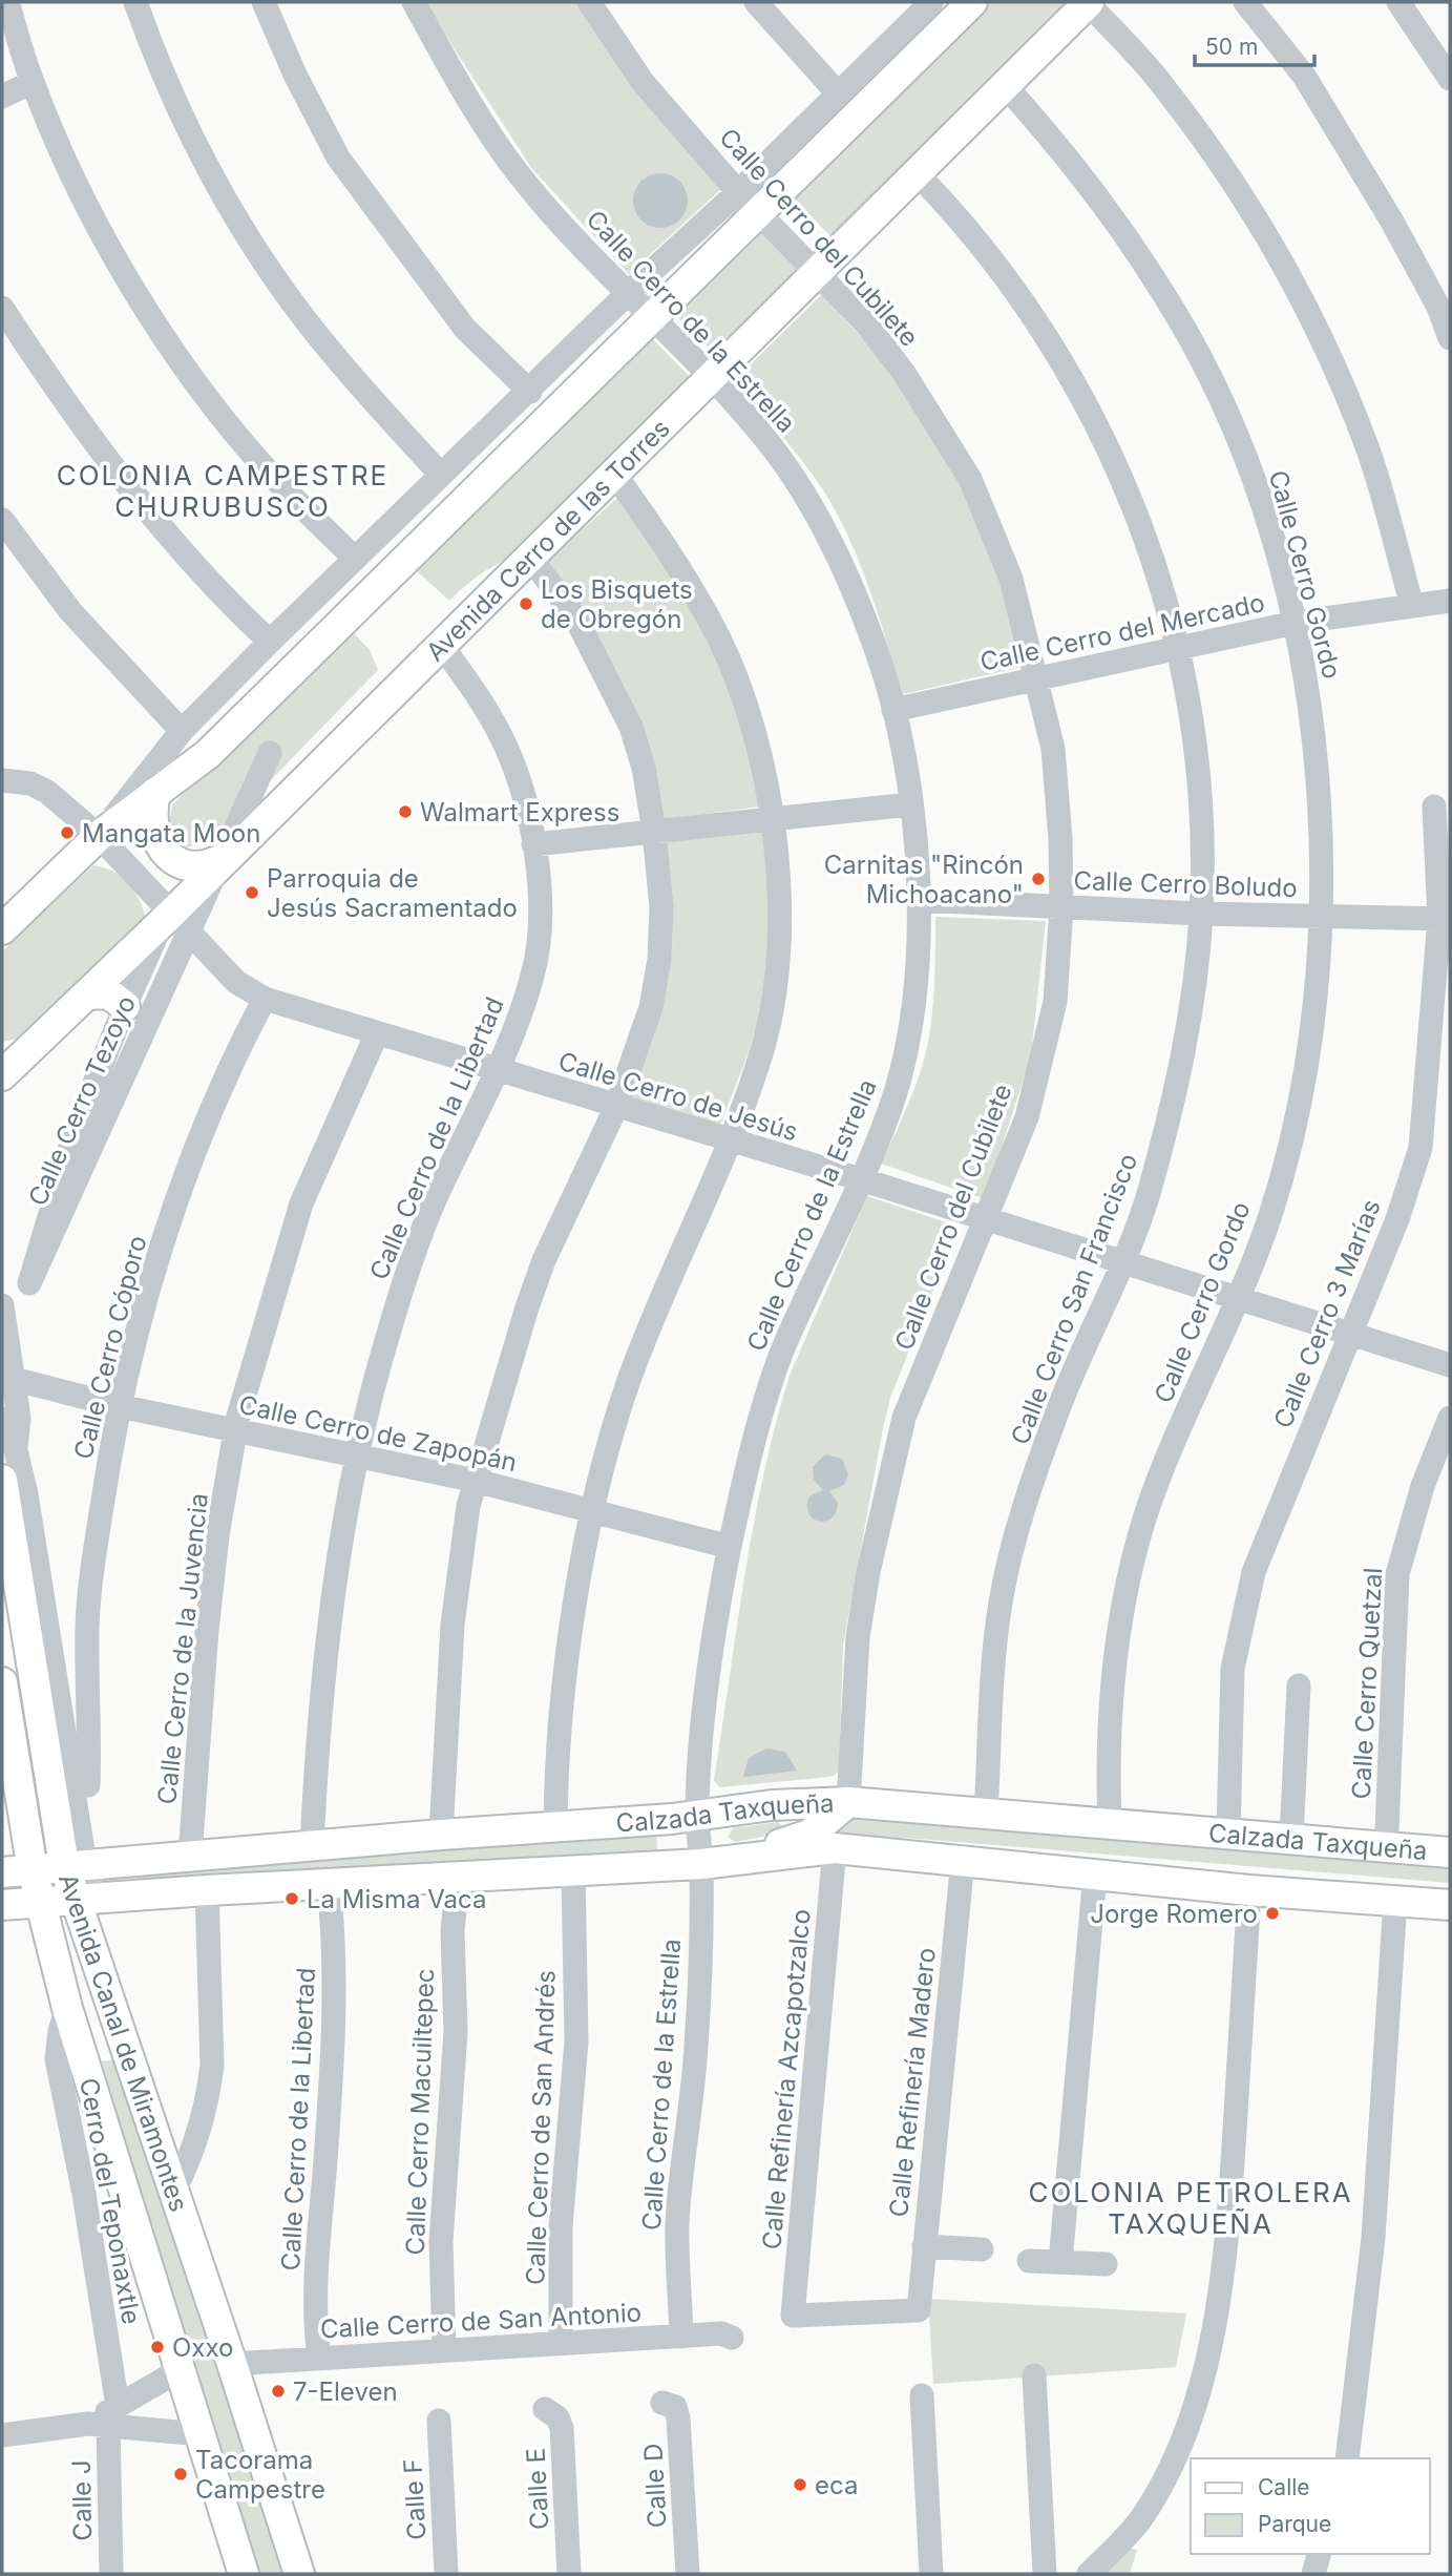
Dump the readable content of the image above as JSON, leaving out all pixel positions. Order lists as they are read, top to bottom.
{
  "streets": {
    "main road": ["Avenida Cerro de las Torres", "Calzada Taxqueña", "Avenida Canal de Miramontes"],
    "street": [
      "Calle Cerro del Cubilete",
      "Calle Cerro de la Estrella",
      "Calle Cerro Gordo",
      "Calle Cerro del Mercado",
      "Calle Cerro Boludo",
      "Calle Cerro de Jesús",
      "Calle Cerro Tezoyo",
      "Calle Cerro de la Libertad",
      "Calle Cerro San Francisco",
      "Calle Cerro 3 Marías",
      "Calle Cerro Cóporo",
      "Calle Cerro de Zapopán",
      "Calle Cerro de la Juvencia",
      "Calle Cerro Quetzal",
      "Calle Refinería Azcapotzalco",
      "Calle Refinería Madero",
      "Calle Cerro Macuiltepec",
      "Calle Cerro de San Andrés",
      "Cerro del Teponaxtle",
      "Calle Cerro de San Antonio",
      "Calle D",
      "Calle E",
      "Calle F",
      "Calle J"
    ]
  },
  "crossings": [
    ["Calle Cerro del Cubilete", "Avenida Cerro de las Torres"],
    ["Calle Cerro del Cubilete", "Calle Cerro del Mercado"],
    ["Calle Cerro del Cubilete", "Calle Cerro Boludo"],
    ["Calle Cerro del Cubilete", "Calle Cerro de Jesús"],
    ["Calle Cerro del Cubilete", "Calzada Taxqueña"],
    ["Calle Cerro de la Estrella", "Avenida Cerro de las Torres"],
    ["Calle Cerro de la Estrella", "Calle Cerro del Mercado"],
    ["Calle Cerro de la Estrella", "Calle Cerro Boludo"],
    ["Calle Cerro de la Estrella", "Calle Cerro de Jesús"],
    ["Calle Cerro de la Estrella", "Calle Cerro de Zapopán"],
    ["Calle Cerro de la Estrella", "Calzada Taxqueña"],
    ["Calle Cerro de la Estrella", "Calle Cerro de San Antonio"],
    ["Avenida Cerro de las Torres", "Calle Cerro Gordo"],
    ["Avenida Cerro de las Torres", "Calle Cerro de Jesús"],
    ["Avenida Cerro de las Torres", "Calle Cerro Tezoyo"],
    ["Avenida Cerro de las Torres", "Calle Cerro de la Libertad"],
    ["Avenida Cerro de las Torres", "Calle Cerro San Francisco"],
    ["Calle Cerro Gordo", "Calle Cerro del Mercado"],
    ["Calle Cerro Gordo", "Calle Cerro Boludo"],
    ["Calle Cerro Gordo", "Calle Cerro de Jesús"],
    ["Calle Cerro Gordo", "Calzada Taxqueña"],
    ["Calle Cerro del Mercado", "Calle Cerro San Francisco"],
    ["Calle Cerro Boludo", "Calle Cerro San Francisco"],
    ["Calle Cerro Boludo", "Calle Cerro 3 Marías"],
    ["Calle Cerro de Jesús", "Calle Cerro Tezoyo"],
    ["Calle Cerro de Jesús", "Calle Cerro de la Libertad"],
    ["Calle Cerro de Jesús", "Calle Cerro San Francisco"],
    ["Calle Cerro de Jesús", "Calle Cerro 3 Marías"],
    ["Calle Cerro de Jesús", "Calle Cerro Cóporo"],
    ["Calle Cerro de Jesús", "Calle Cerro de la Juvencia"],
    ["Calle Cerro de la Libertad", "Calle Cerro de Zapopán"],
    ["Calle Cerro de la Libertad", "Calzada Taxqueña"],
    ["Calle Cerro de la Libertad", "Calle Cerro de San Antonio"],
    ["Calle Cerro San Francisco", "Calzada Taxqueña"],
    ["Calle Cerro 3 Marías", "Calzada Taxqueña"],
    ["Calle Cerro Cóporo", "Calle Cerro de Zapopán"],
    ["Calle Cerro de Zapopán", "Calle Cerro de la Juvencia"],
    ["Calle Cerro de Zapopán", "Avenida Canal de Miramontes"],
    ["Calle Cerro de la Juvencia", "Calzada Taxqueña"],
    ["Calzada Taxqueña", "Avenida Canal de Miramontes"],
    ["Calzada Taxqueña", "Calle Refinería Azcapotzalco"],
    ["Calzada Taxqueña", "Calle Refinería Madero"],
    ["Calzada Taxqueña", "Calle Cerro Macuiltepec"],
    ["Calzada Taxqueña", "Calle Cerro de San Andrés"],
    ["Avenida Canal de Miramontes", "Cerro del Teponaxtle"],
    ["Avenida Canal de Miramontes", "Calle Cerro de San Antonio"],
    ["Calle Refinería Azcapotzalco", "Calle Refinería Madero"],
    ["Calle Cerro Macuiltepec", "Calle Cerro de San Antonio"],
    ["Calle Cerro de San Andrés", "Calle Cerro de San Antonio"],
    ["Cerro del Teponaxtle", "Calle J"]
  ],
  "districts": ["COLONIA CAMPESTRE CHURUBUSCO", "COLONIA PETROLERA TAXQUEÑA"],
  "places": [
    "Los Bisquets de Obregón",
    "Walmart Express",
    "Mangata Moon",
    "Carnitas \"Rincón Michoacano\"",
    "Parroquia de Jesús Sacramentado",
    "La Misma Vaca",
    "Jorge Romero",
    "Oxxo",
    "7-Eleven",
    "Tacorama Campestre",
    "eca"
  ],
  "legend": ["Calle", "Parque"],
  "scale_bar": "50 m"
}
